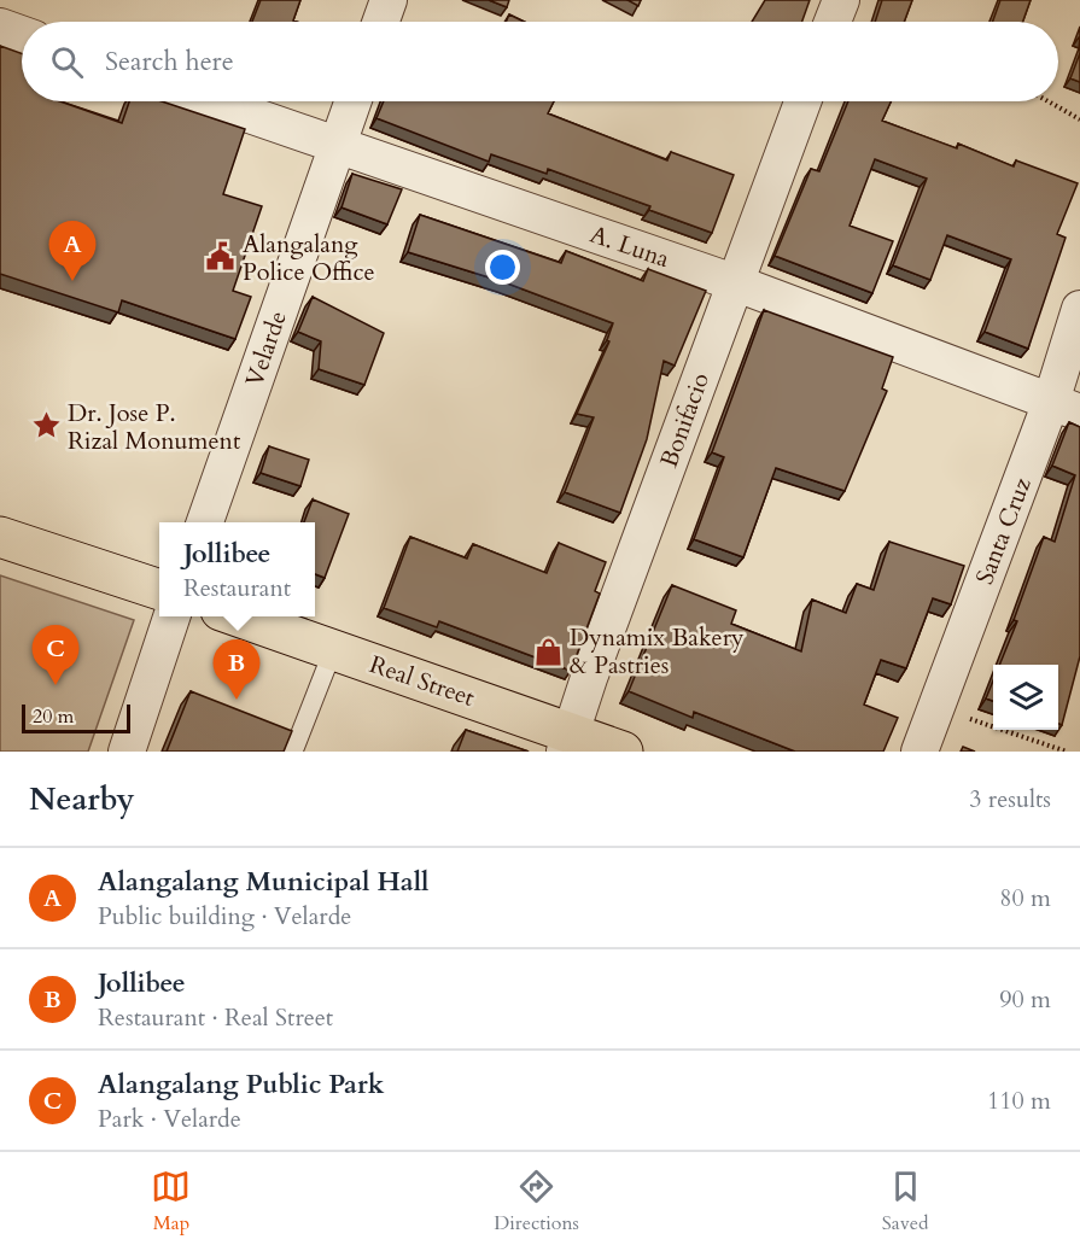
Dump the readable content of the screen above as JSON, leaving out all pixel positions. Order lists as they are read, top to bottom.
{
  "streets": {
    "highway": ["Real Street"],
    "street": [
      "A. Luna",
      "Velarde",
      "Bonifacio",
      "Santa Cruz"
    ]
  },
  "crossings": [
    ["A. Luna", "Velarde"],
    ["A. Luna", "Bonifacio"],
    ["A. Luna", "Santa Cruz"],
    ["Bonifacio", "Real Street"]
  ],
  "places": {
    "public building": ["Alangalang Police Office"],
    "place": ["Dr. Jose P. Rizal Monument"],
    "shop": ["Dynamix Bakery & Pastries"]
  },
  "scale_bar": "20 m",
  "page": {
    "search": "Search here",
    "pins": ["A", "C", "B"],
    "popup": ["Jollibee", "Restaurant"],
    "scale": "20 m",
    "heading": ["Nearby", "3 results"],
    "list": [
      {
        "mark": "A",
        "name": "Alangalang Municipal Hall",
        "note": "Public building · Velarde",
        "value": "80 m"
      },
      {
        "mark": "B",
        "name": "Jollibee",
        "note": "Restaurant · Real Street",
        "value": "90 m"
      },
      {
        "mark": "C",
        "name": "Alangalang Public Park",
        "note": "Park · Velarde",
        "value": "110 m"
      }
    ],
    "nav": ["Map", "Directions", "Saved"]
  }
}
